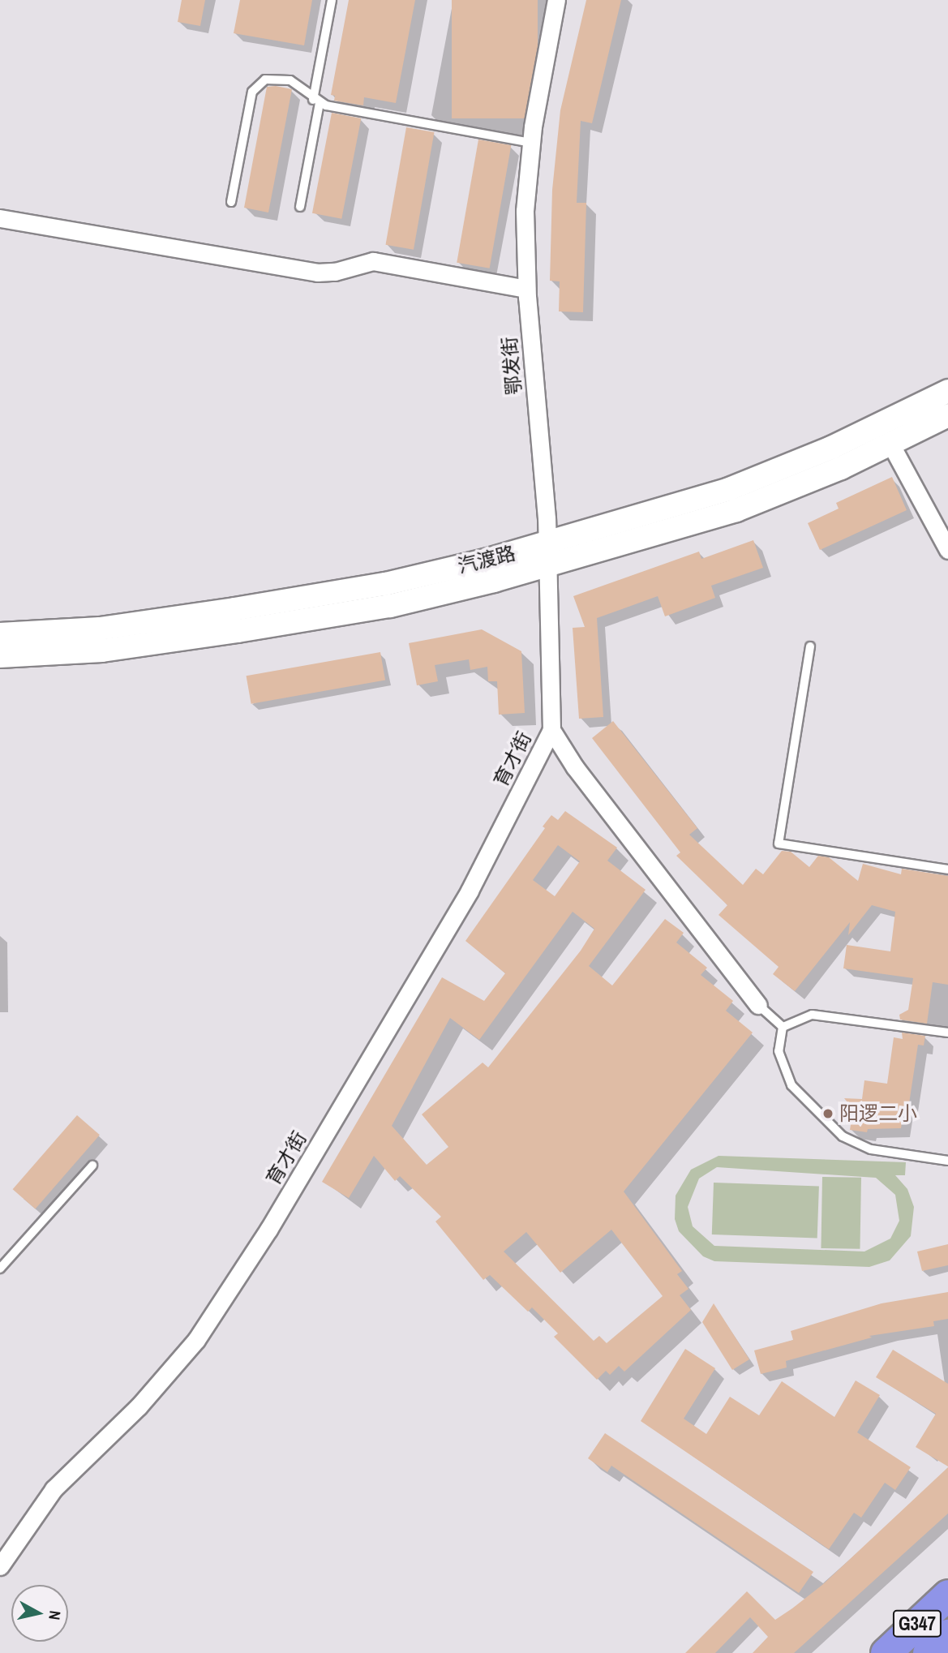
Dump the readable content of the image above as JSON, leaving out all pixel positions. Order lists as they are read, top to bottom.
{
  "streets": {
    "highway": ["G347"],
    "street": ["鄂发街", "汽渡路", "育才街"]
  },
  "crossings": [
    ["鄂发街", "汽渡路"],
    ["鄂发街", "育才街"]
  ],
  "places": ["阳逻二小"],
  "north": "right"
}
